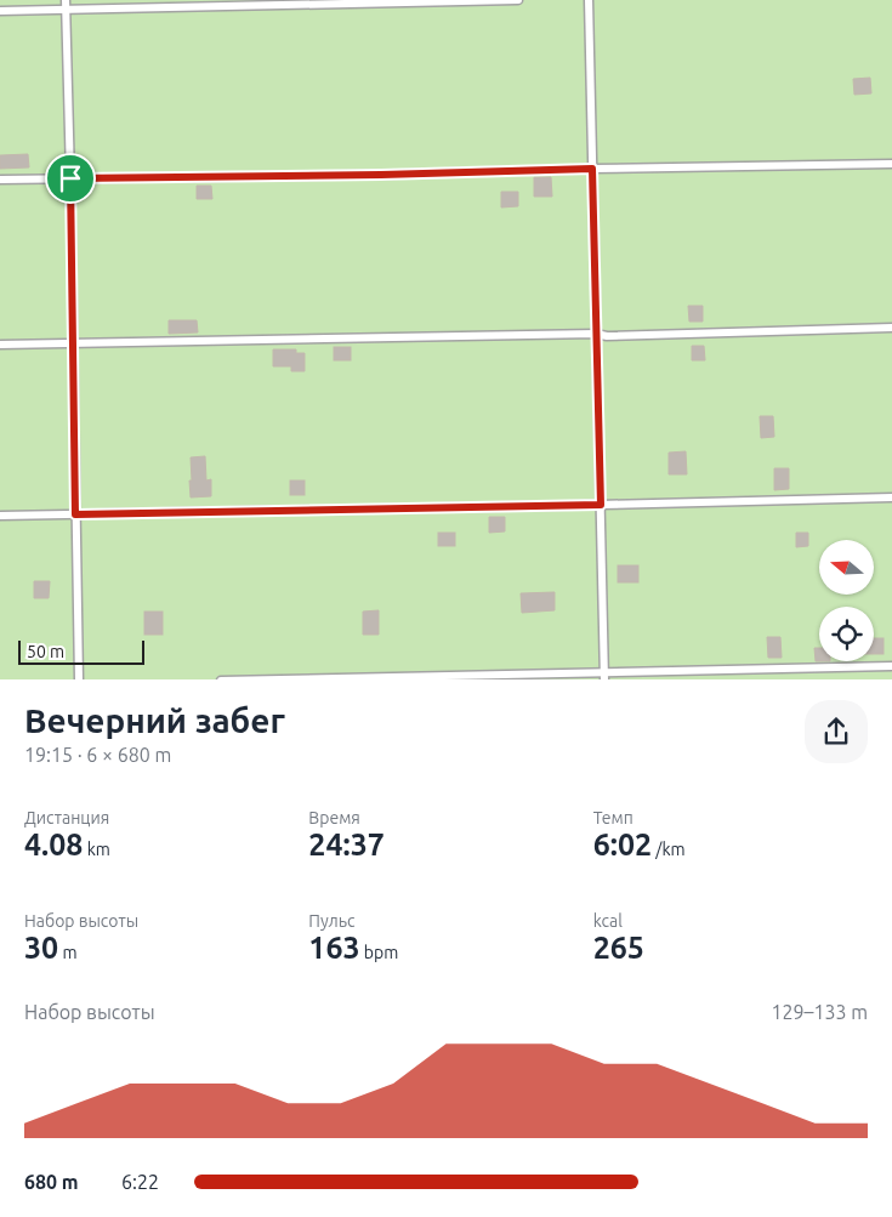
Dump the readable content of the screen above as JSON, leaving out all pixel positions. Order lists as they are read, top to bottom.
{
  "scale_bar": "50 m",
  "north": "left",
  "page": {
    "scale": "50 m",
    "heading": ["Вечерний забег", "19:15 · 6 × 680 m"],
    "stats": [
      ["Дистанция", "4.08 km"],
      ["Время", "24:37"],
      ["Темп", "6:02 /km"],
      ["Набор высоты", "30 m"],
      ["Пульс", "163 bpm"],
      ["kcal", "265"]
    ],
    "chart": ["Набор высоты", "129–133 m"],
    "list": [
      {
        "name": "680 m",
        "note": "6:22"
      }
    ]
  }
}
